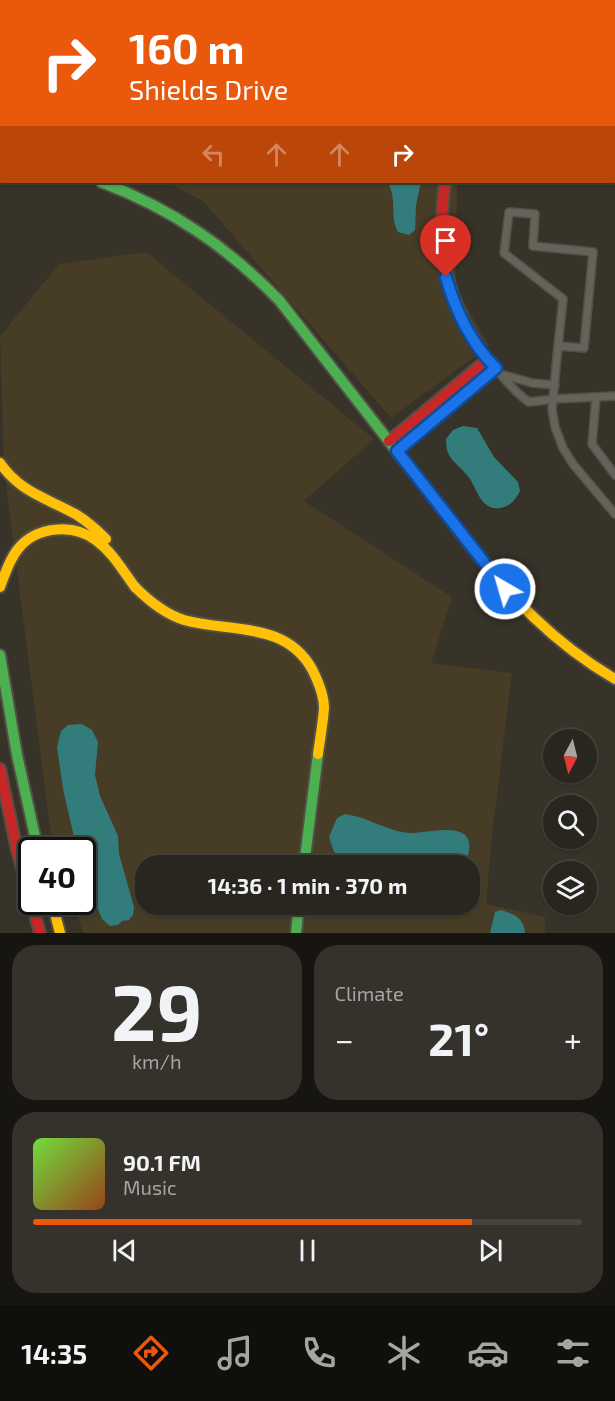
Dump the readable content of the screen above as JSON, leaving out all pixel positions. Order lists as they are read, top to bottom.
{
  "north": "bottom",
  "page": {
    "turn": ["160 m", "Shields Drive"],
    "limit": "40",
    "trip": "14:36 · 1 min · 370 m",
    "tile": [
      ["29", "km/h"],
      "Climate"
    ],
    "heat": ["−", "21°", "+"],
    "song": ["90.1 FM", "Music"],
    "tabs": "14:35"
  }
}
